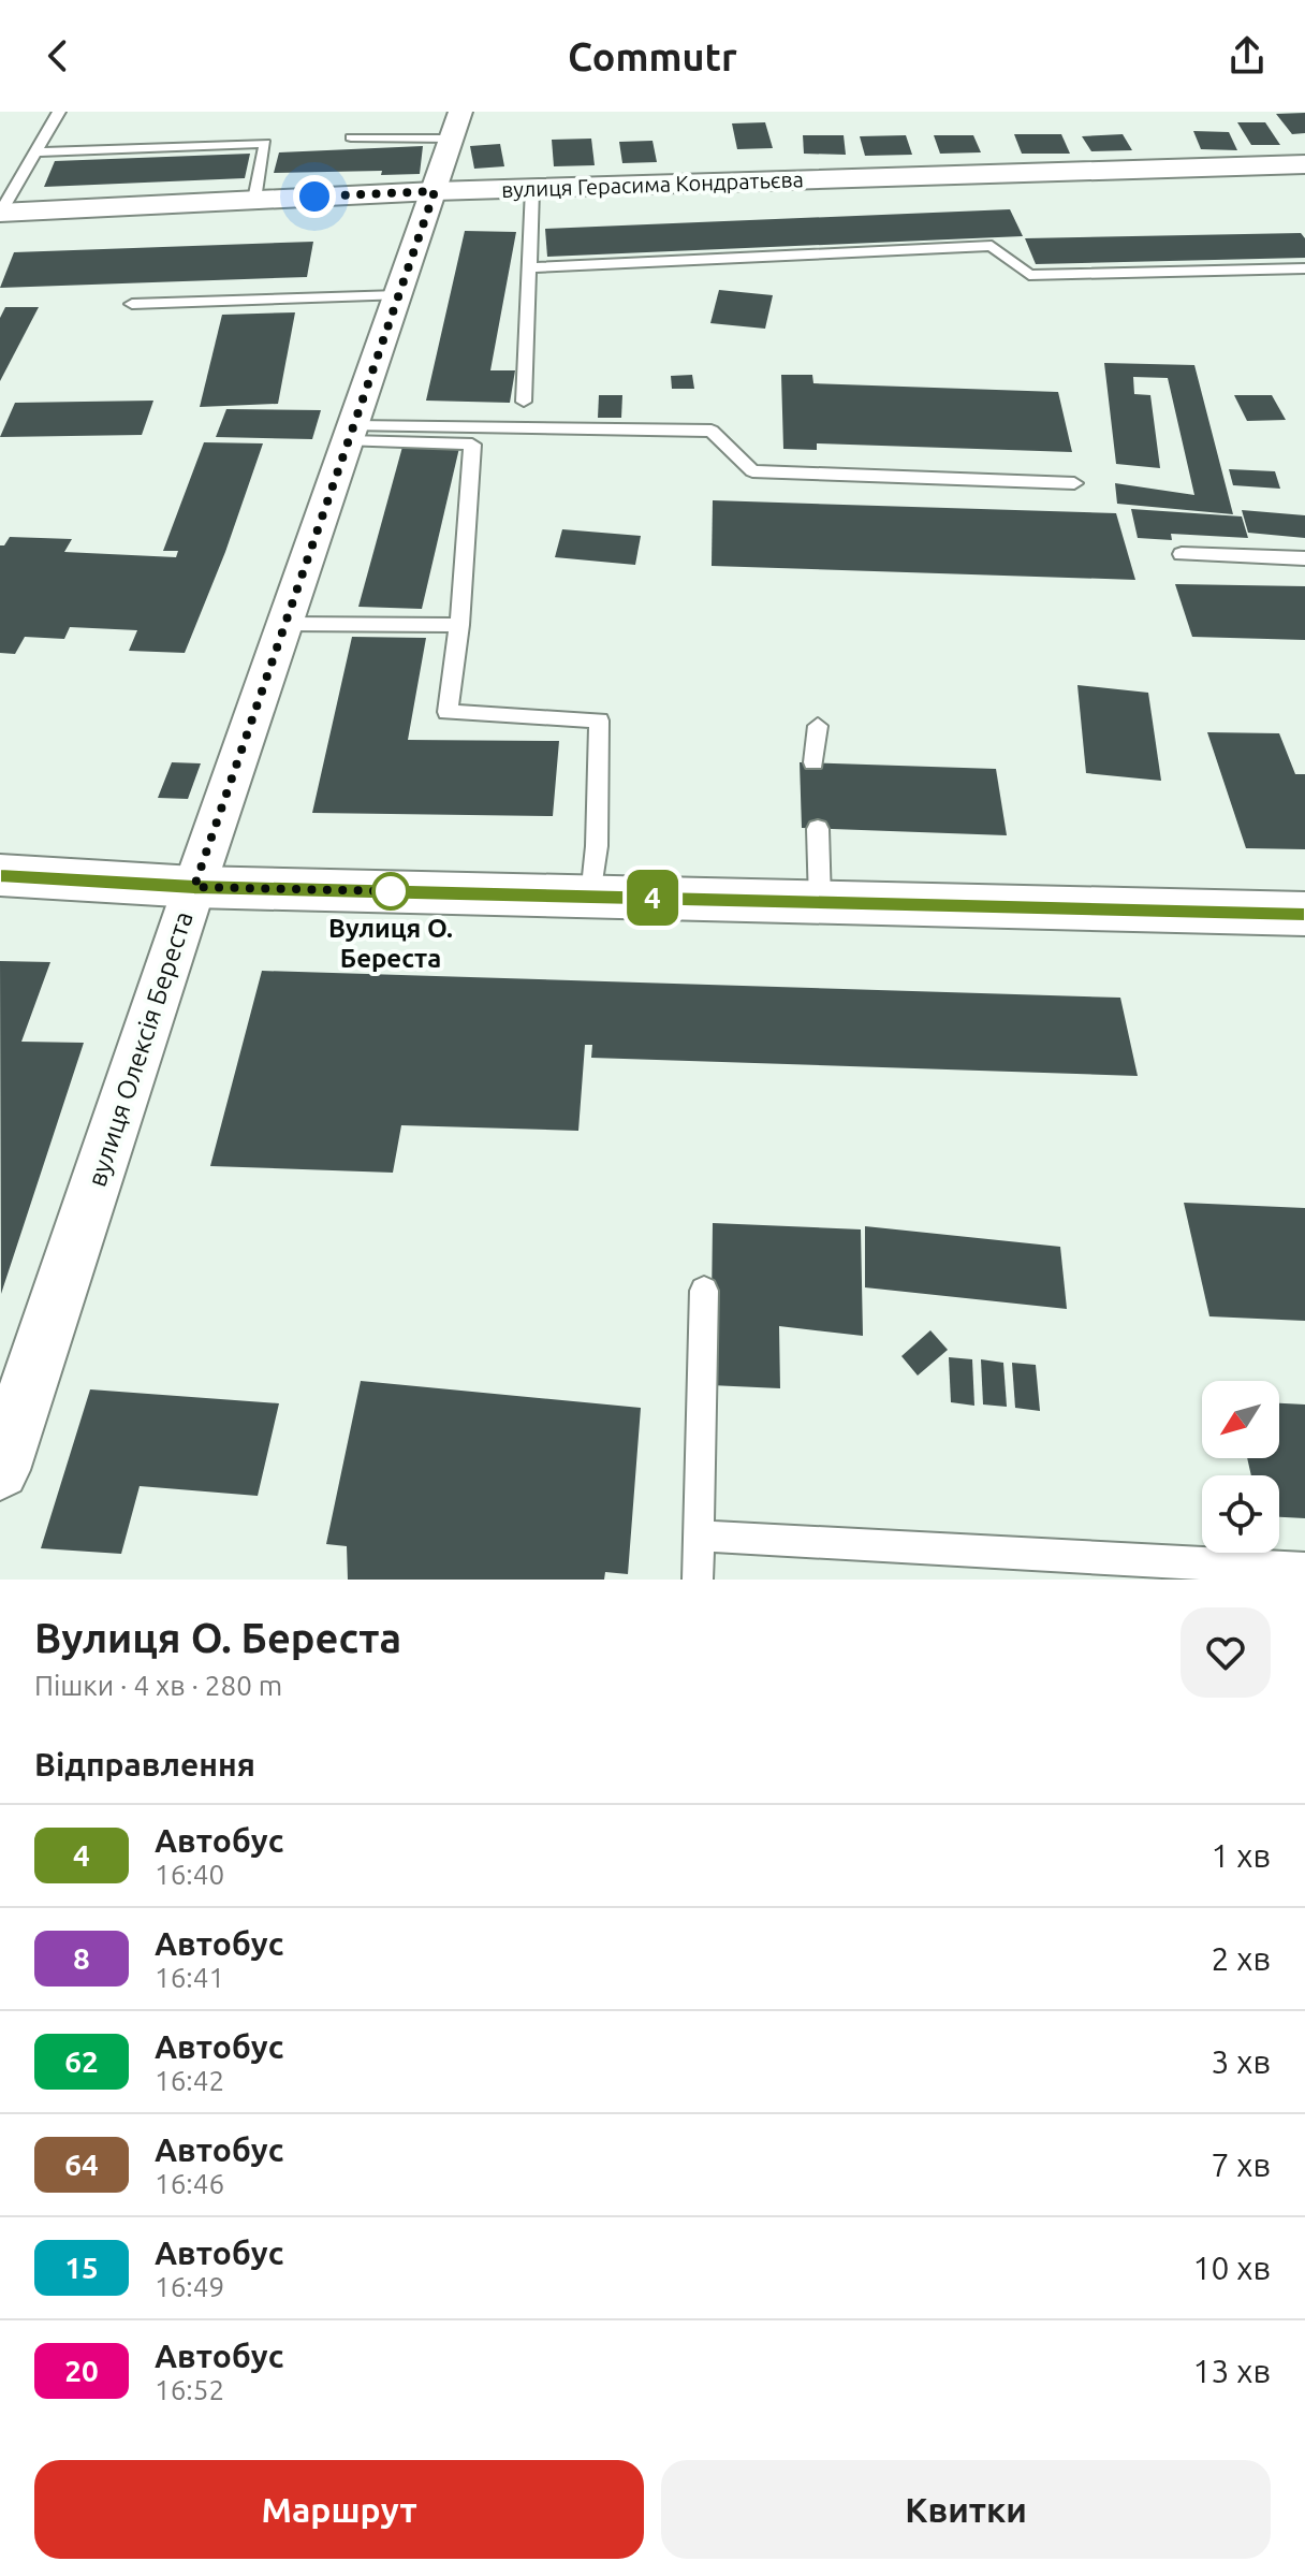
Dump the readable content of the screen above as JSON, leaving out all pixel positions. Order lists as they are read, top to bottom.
{
  "streets": {
    "street": ["вулиця Герасима Кондратьєва", "вулиця Олексія Береста"]
  },
  "crossings": [
    ["вулиця Герасима Кондратьєва", "вулиця Олексія Береста"]
  ],
  "places": ["Вулиця О. Береста"],
  "lines": ["bus line 4"],
  "north": "bottom left",
  "page": {
    "header": "Commutr",
    "on_map": "4",
    "heading": [
      ["Вулиця О. Береста", "Пішки · 4 хв · 280 m"],
      "Відправлення"
    ],
    "list": [
      {
        "mark": "4",
        "name": "Автобус",
        "note": "16:40",
        "value": "1 хв"
      },
      {
        "mark": "8",
        "name": "Автобус",
        "note": "16:41",
        "value": "2 хв"
      },
      {
        "mark": "62",
        "name": "Автобус",
        "note": "16:42",
        "value": "3 хв"
      },
      {
        "mark": "64",
        "name": "Автобус",
        "note": "16:46",
        "value": "7 хв"
      },
      {
        "mark": "15",
        "name": "Автобус",
        "note": "16:49",
        "value": "10 хв"
      },
      {
        "mark": "20",
        "name": "Автобус",
        "note": "16:52",
        "value": "13 хв"
      }
    ],
    "buttons": ["Маршрут", "Квитки"]
  }
}
